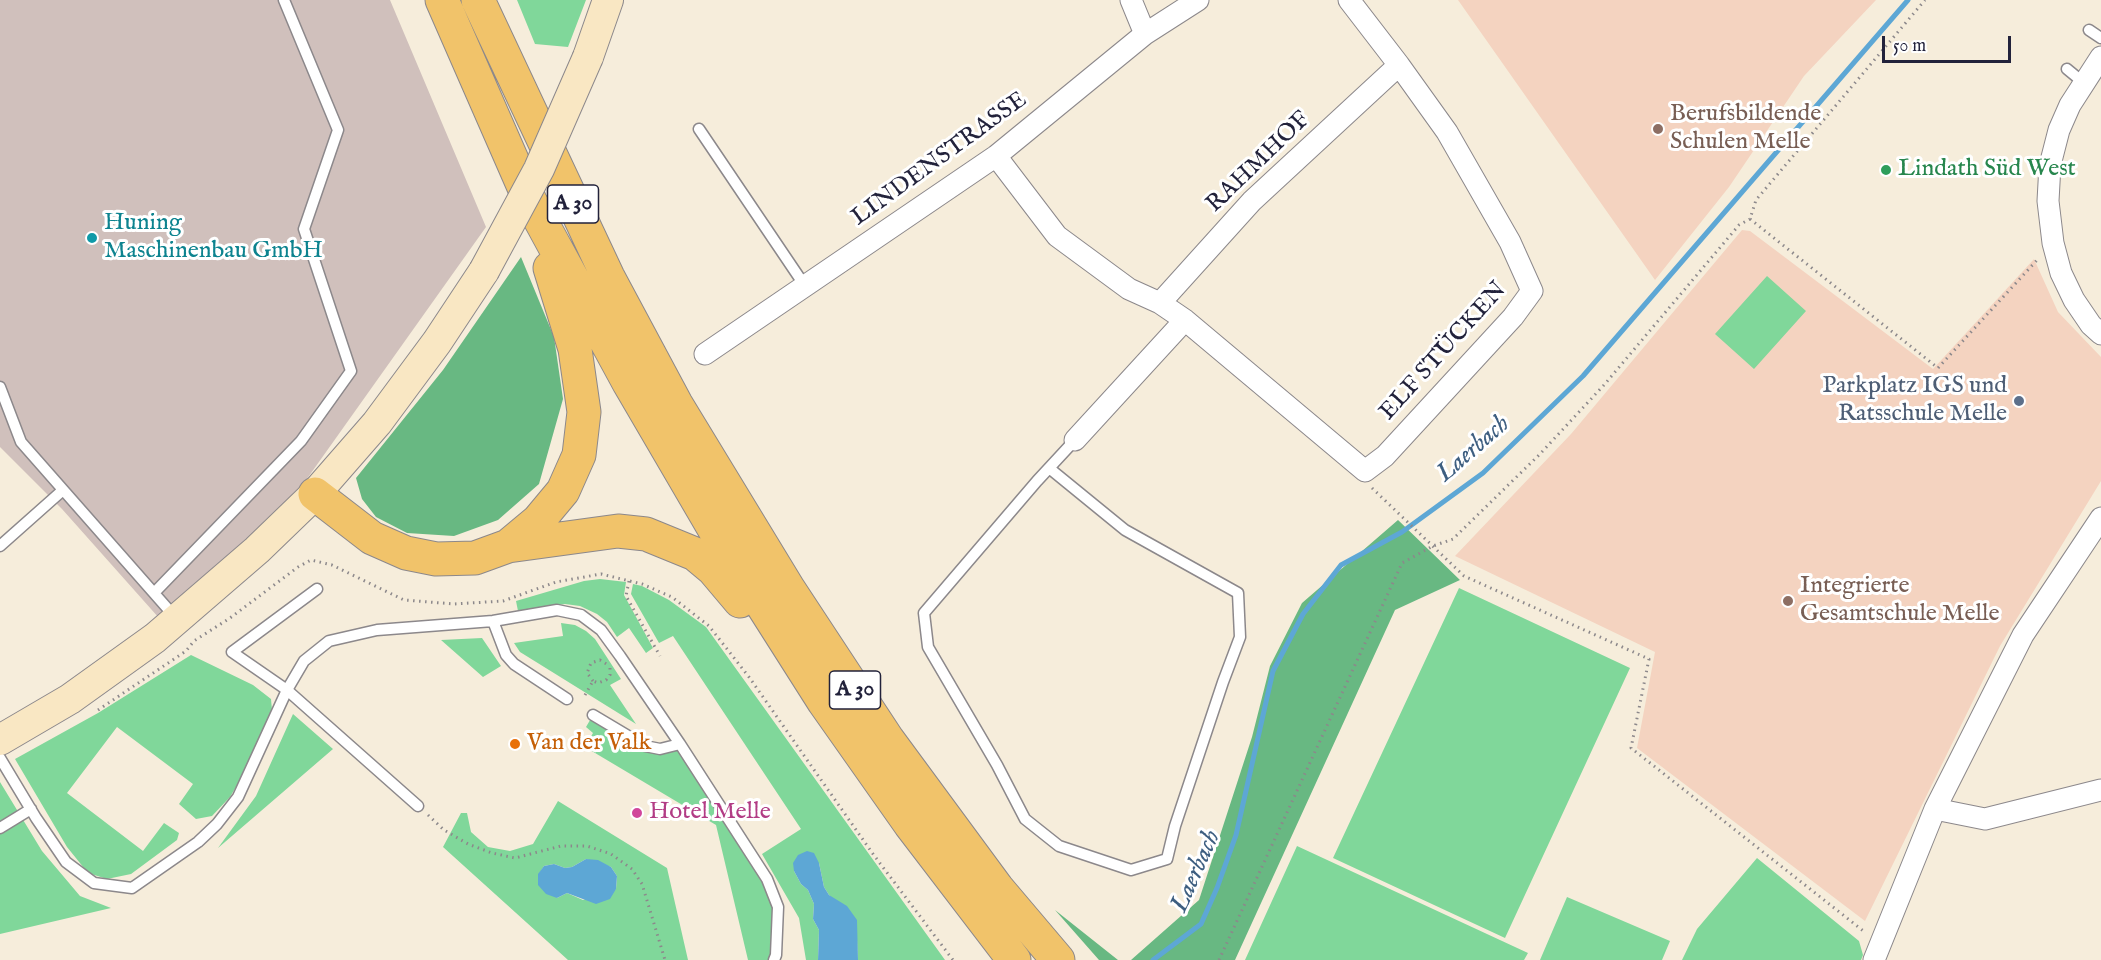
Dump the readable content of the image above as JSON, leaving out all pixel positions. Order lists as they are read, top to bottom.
{
  "streets": {
    "highway": ["A 30"],
    "street": ["LINDENSTRASSE", "RAHMHOF", "ELF STÜCKEN"]
  },
  "crossings": [
    ["RAHMHOF", "ELF STÜCKEN"]
  ],
  "water": ["Laerbach"],
  "places": [
    "Berufsbildende Schulen Melle",
    "Lindath Süd West",
    "Huning Maschinenbau GmbH",
    "Parkplatz IGS und Ratsschule Melle",
    "Integrierte Gesamtschule Melle",
    "Van der Valk",
    "Hotel Melle"
  ],
  "scale_bar": "50 m"
}
